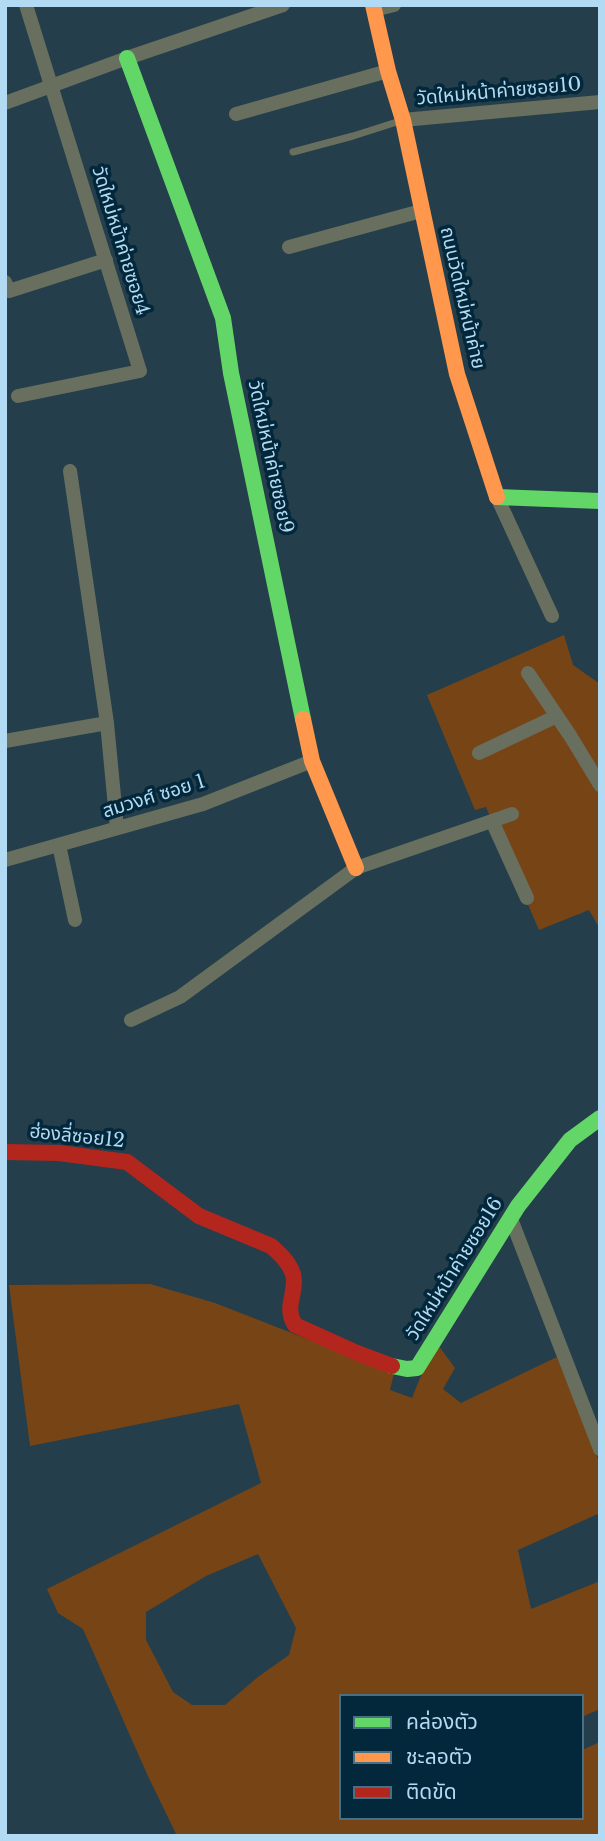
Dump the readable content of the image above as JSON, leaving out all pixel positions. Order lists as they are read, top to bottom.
{
  "streets": {
    "street": [
      "วัดใหม่หน้าค่ายซอย10",
      "วัดใหม่หน้าค่ายซอย4",
      "ถนนวัดใหม่หน้าค่าย",
      "วัดใหม่หน้าค่ายซอย9",
      "สมวงศ์ ซอย 1",
      "ฮ่องลี่ซอย12",
      "วัดใหม่หน้าค่ายซอย16"
    ]
  },
  "crossings": [
    ["วัดใหม่หน้าค่ายซอย10", "ถนนวัดใหม่หน้าค่าย"],
    ["วัดใหม่หน้าค่ายซอย9", "สมวงศ์ ซอย 1"],
    ["ฮ่องลี่ซอย12", "วัดใหม่หน้าค่ายซอย16"]
  ],
  "legend": ["คล่องตัว", "ชะลอตัว", "ติดขัด"]
}
